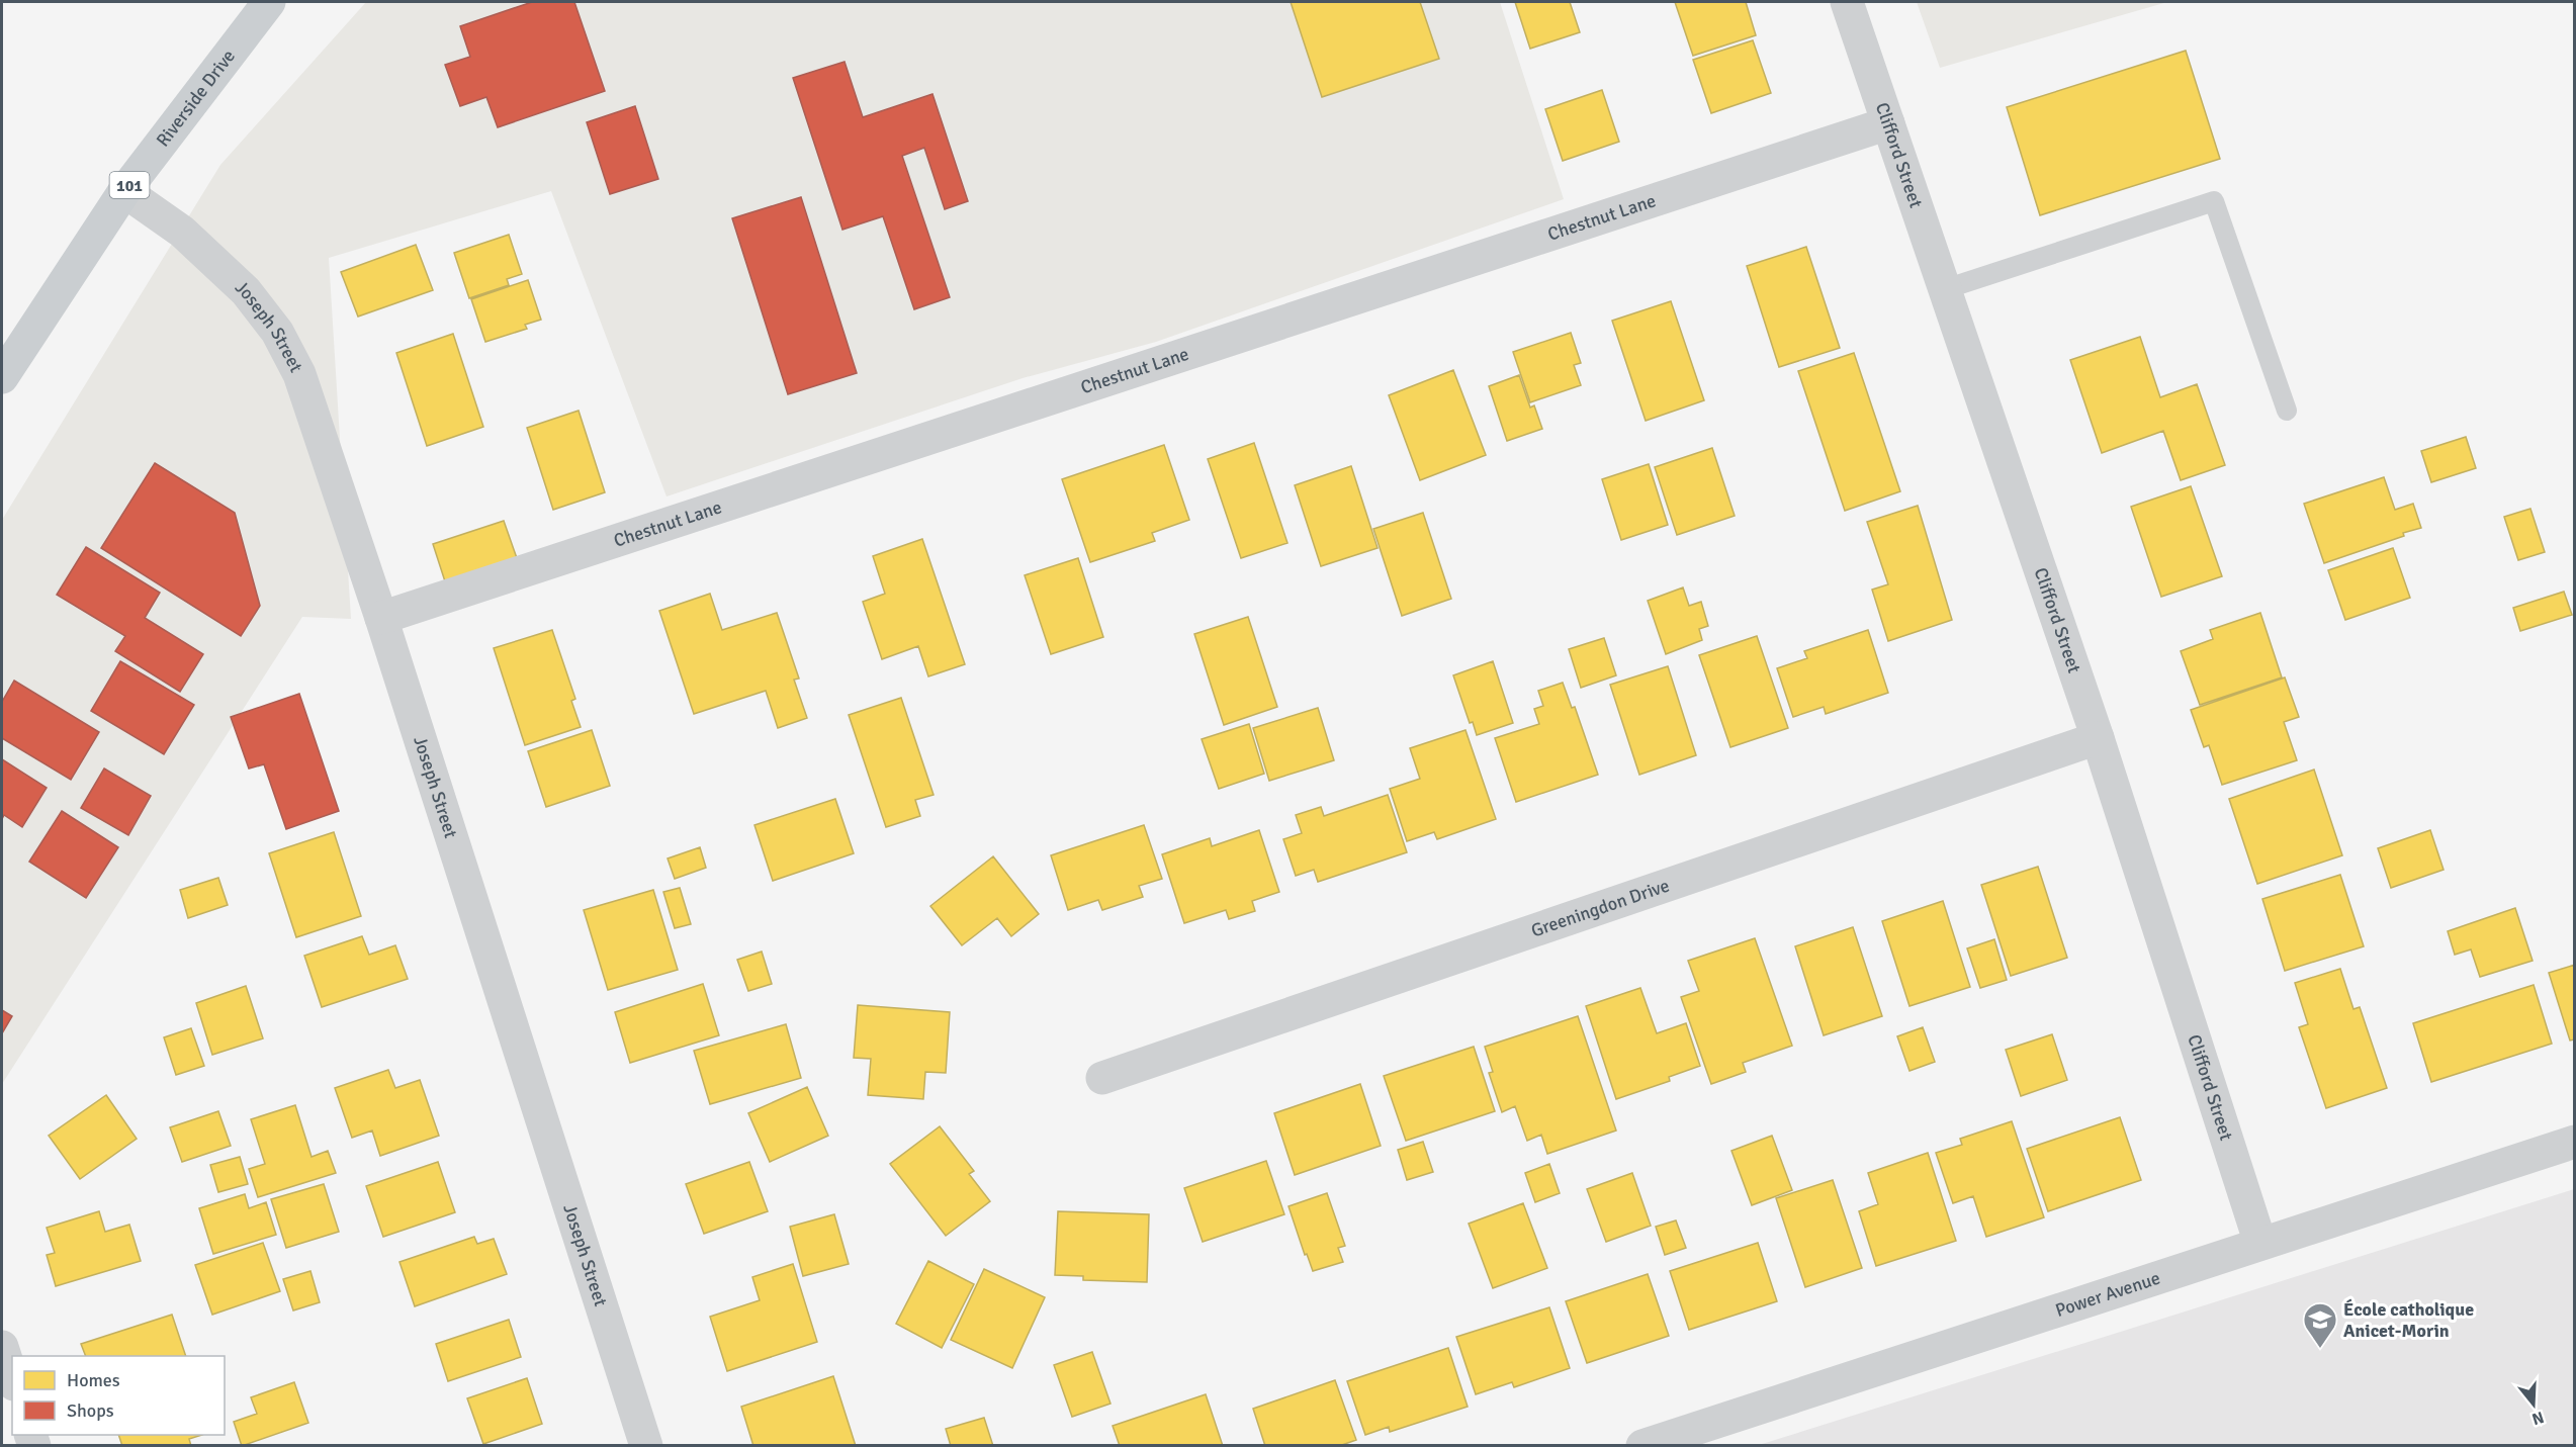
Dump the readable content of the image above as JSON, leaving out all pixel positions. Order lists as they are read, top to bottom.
{
  "streets": {
    "main road": ["Riverside Drive", "101"],
    "street": [
      "Clifford Street",
      "Chestnut Lane",
      "Joseph Street",
      "Greeningdon Drive",
      "Power Avenue"
    ]
  },
  "crossings": [
    ["Riverside Drive", "Joseph Street"],
    ["Clifford Street", "Chestnut Lane"],
    ["Clifford Street", "Greeningdon Drive"],
    ["Clifford Street", "Power Avenue"],
    ["Chestnut Lane", "Joseph Street"]
  ],
  "places": {
    "school or university": ["École catholique Anicet-Morin"]
  },
  "legend": ["Homes", "Shops"],
  "north": "bottom"
}
